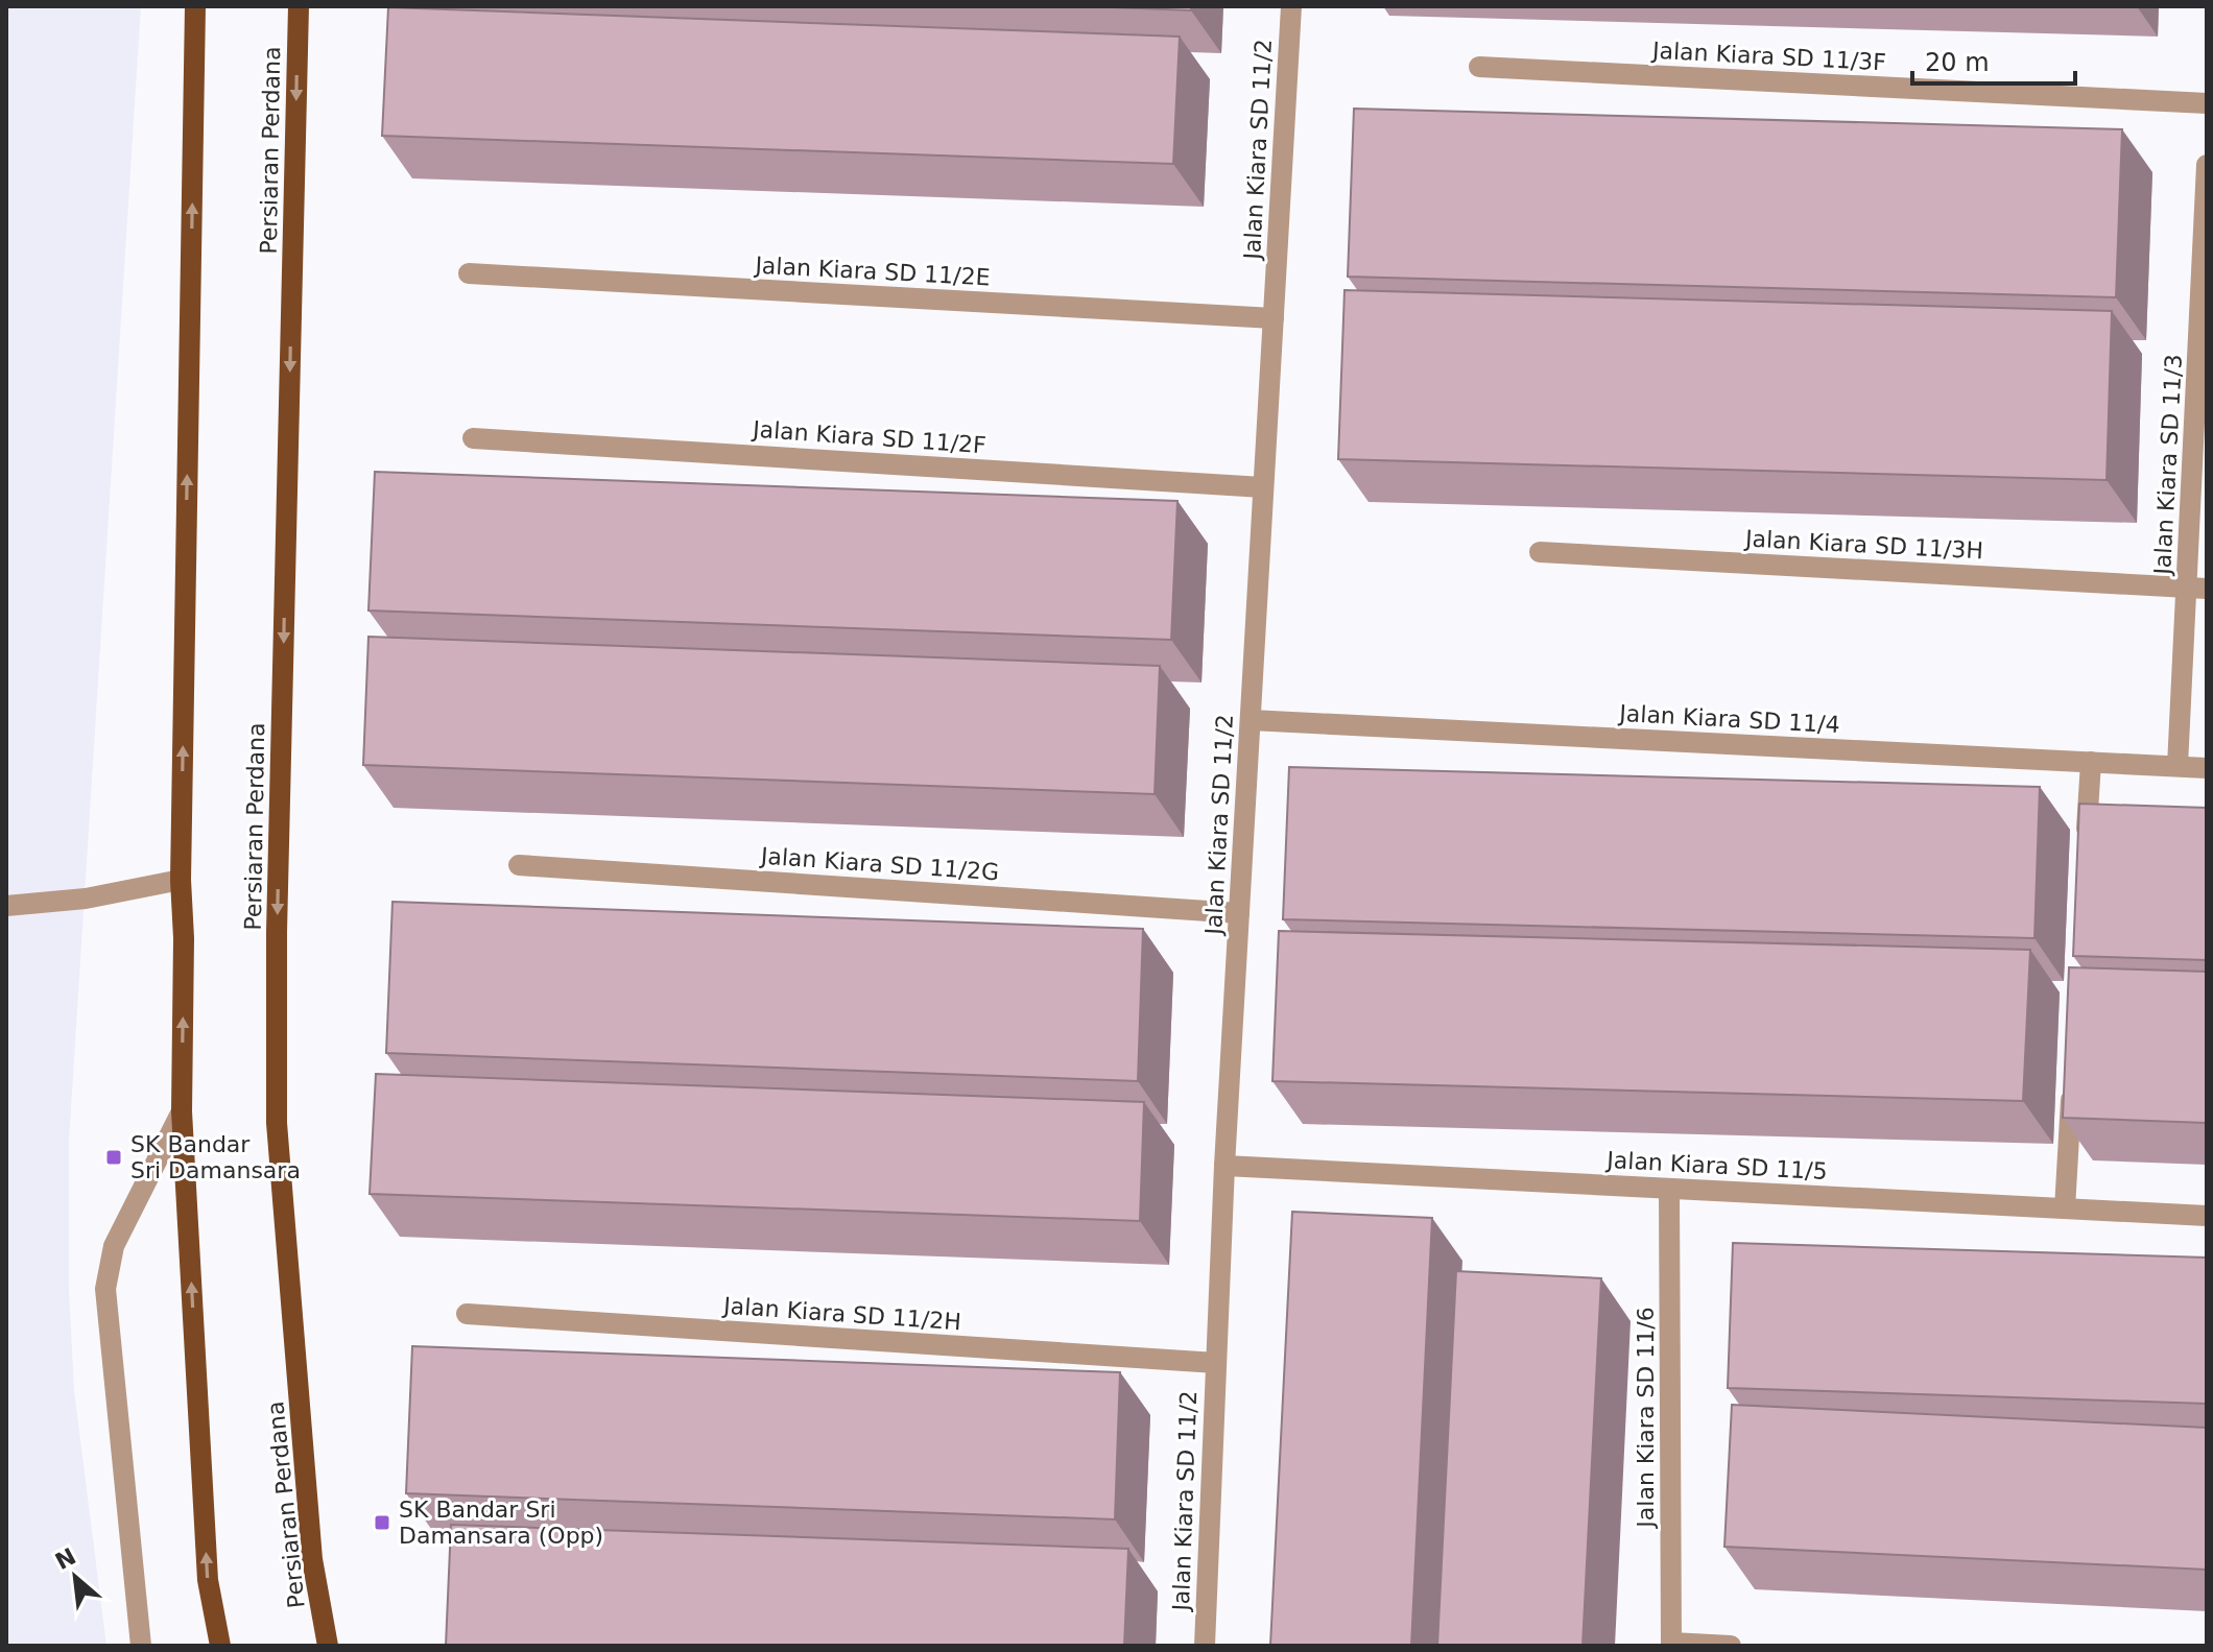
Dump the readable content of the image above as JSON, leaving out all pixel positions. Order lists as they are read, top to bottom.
{
  "streets": {
    "main road": ["Persiaran Perdana"],
    "street": [
      "Jalan Kiara SD 11/3F",
      "Jalan Kiara SD 11/2",
      "Jalan Kiara SD 11/2E",
      "Jalan Kiara SD 11/2F",
      "Jalan Kiara SD 11/3",
      "Jalan Kiara SD 11/3H",
      "Jalan Kiara SD 11/4",
      "Jalan Kiara SD 11/2G",
      "Jalan Kiara SD 11/5",
      "Jalan Kiara SD 11/2H",
      "Jalan Kiara SD 11/6"
    ]
  },
  "crossings": [
    ["Jalan Kiara SD 11/2", "Jalan Kiara SD 11/2E"],
    ["Jalan Kiara SD 11/2", "Jalan Kiara SD 11/2F"],
    ["Jalan Kiara SD 11/2", "Jalan Kiara SD 11/4"],
    ["Jalan Kiara SD 11/2", "Jalan Kiara SD 11/2G"],
    ["Jalan Kiara SD 11/2", "Jalan Kiara SD 11/5"],
    ["Jalan Kiara SD 11/2", "Jalan Kiara SD 11/2H"],
    ["Jalan Kiara SD 11/3", "Jalan Kiara SD 11/3H"],
    ["Jalan Kiara SD 11/3", "Jalan Kiara SD 11/4"],
    ["Jalan Kiara SD 11/5", "Jalan Kiara SD 11/6"]
  ],
  "places": {
    "transit": ["SK Bandar Sri Damansara", "SK Bandar Sri Damansara (Opp)"]
  },
  "scale_bar": "20 m",
  "north": "top left"
}
